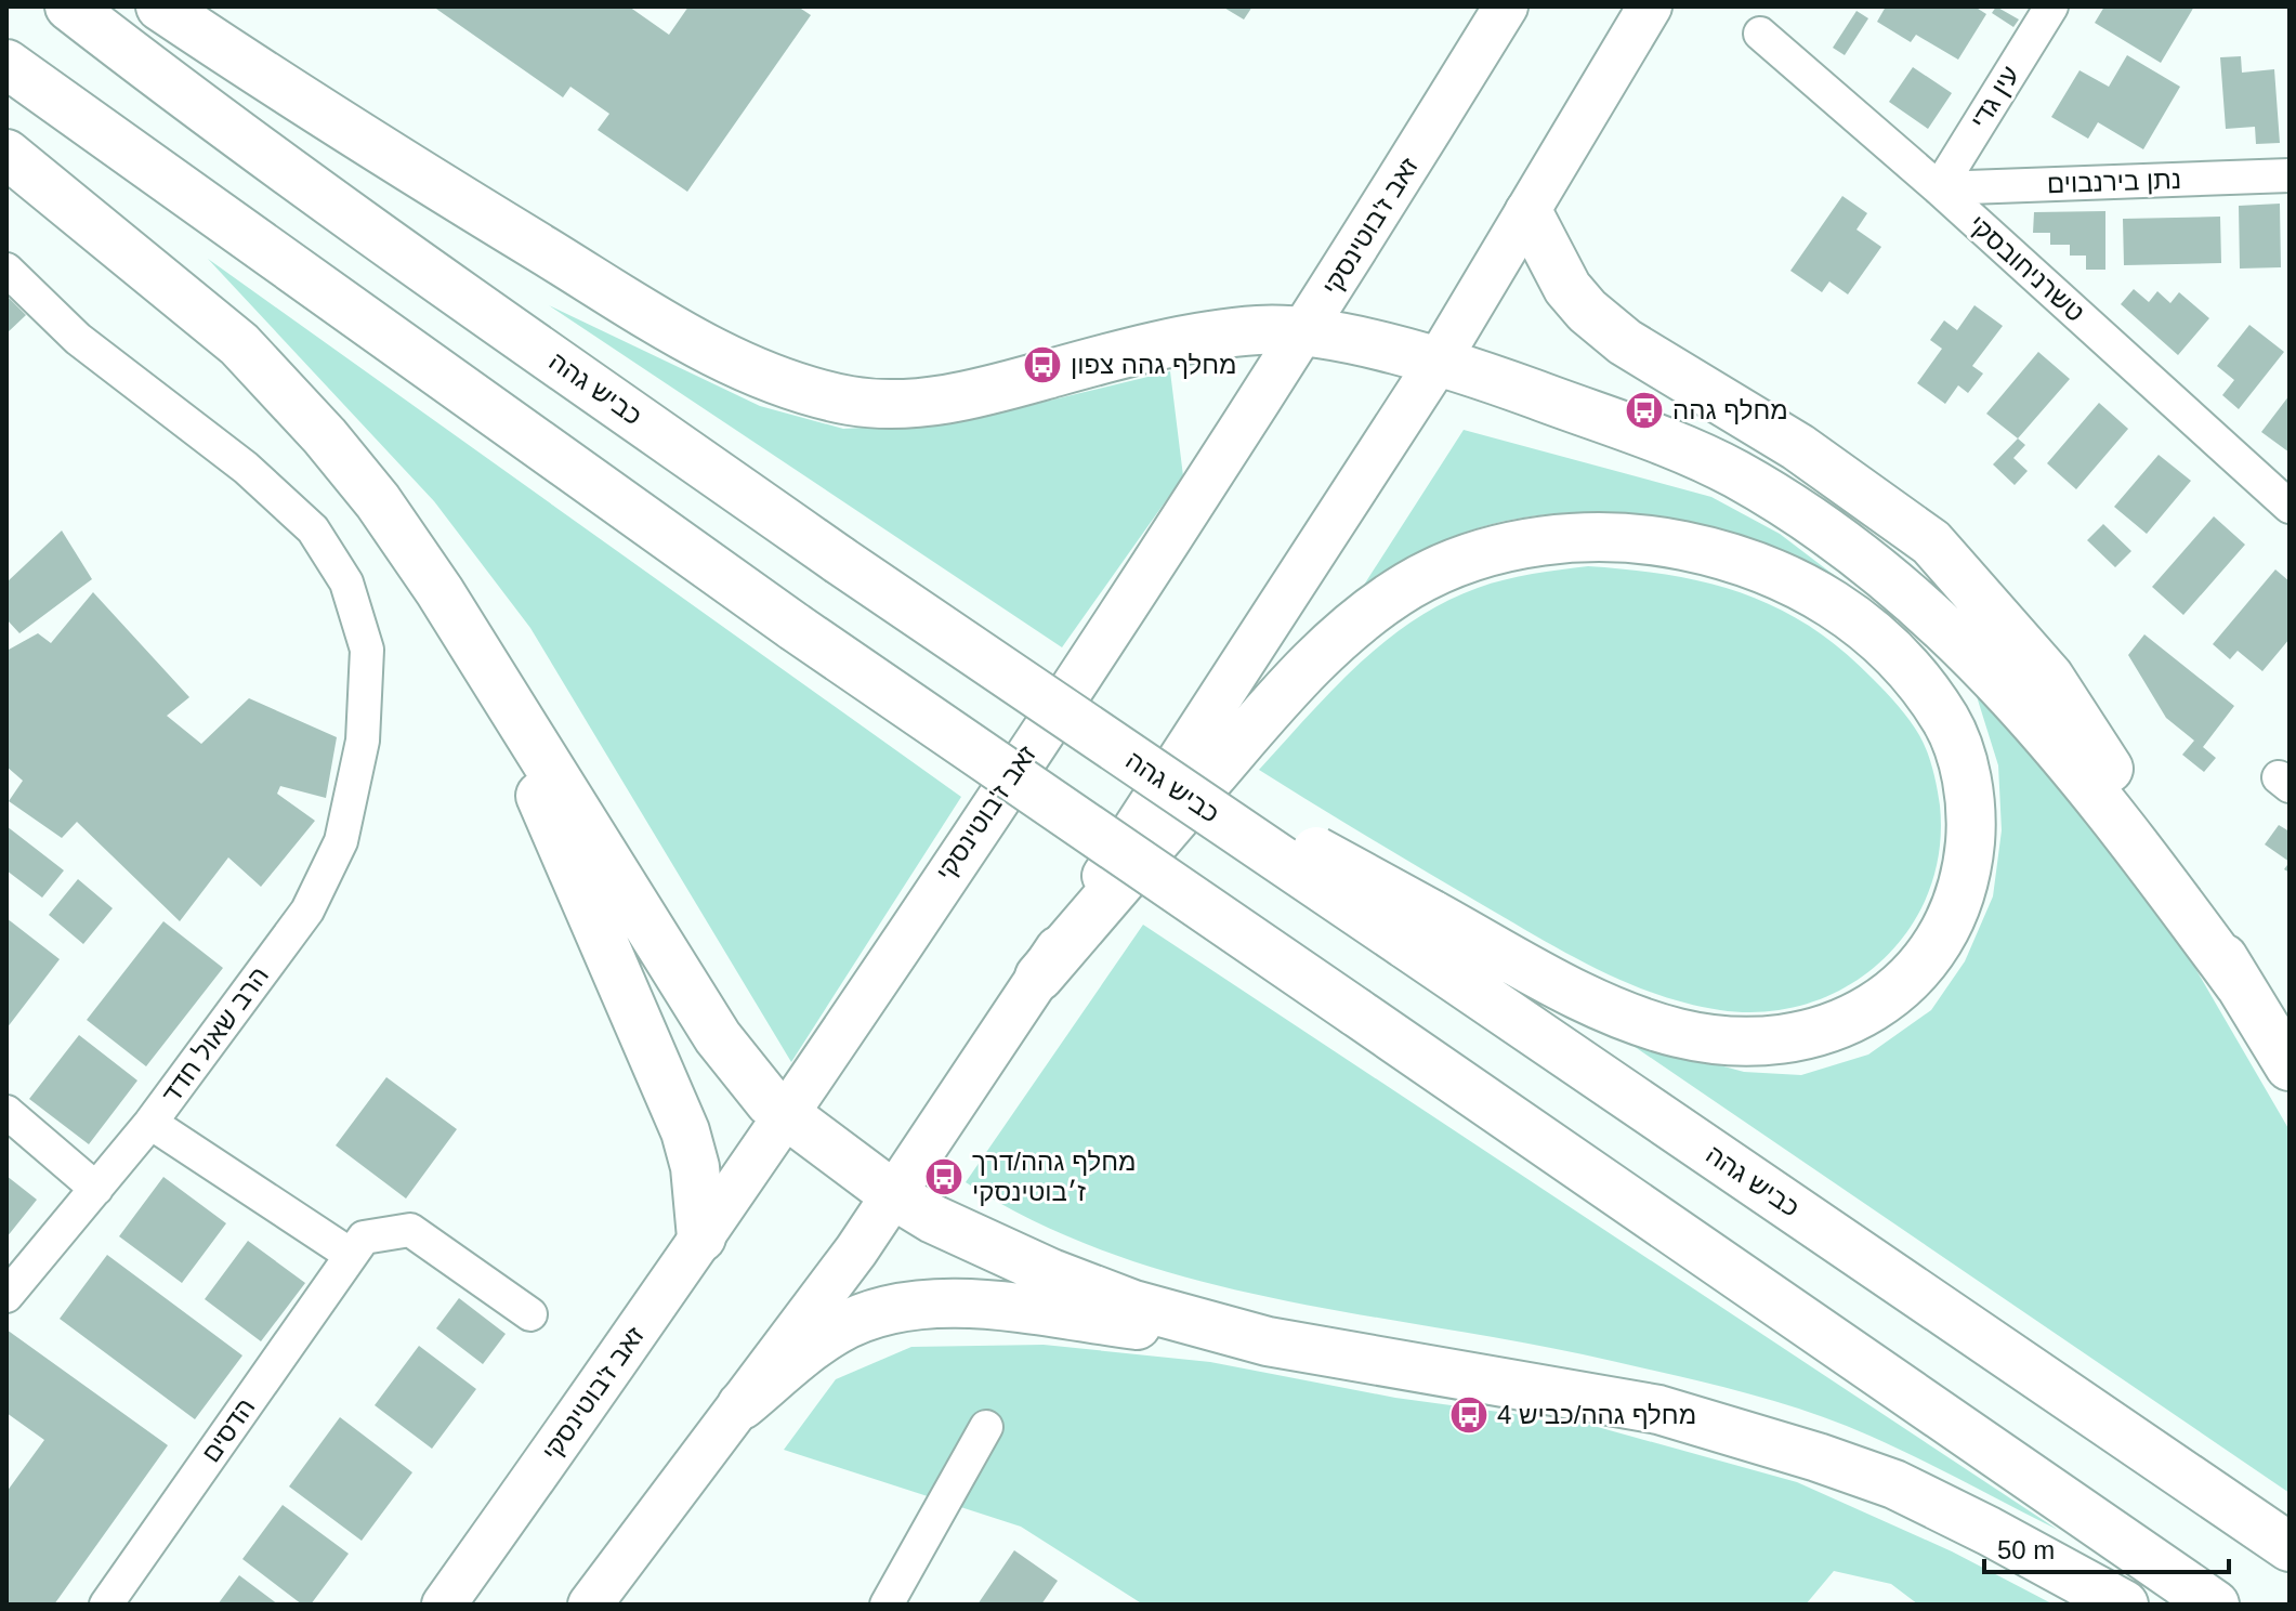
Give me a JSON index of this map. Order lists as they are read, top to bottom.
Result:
{
  "streets": {
    "highway": ["כביש גהה"],
    "main road": ["זאב ז'בוטינסקי"],
    "street": [
      "עין גדי",
      "נתן בירנבוים",
      "טשרניחובסקי",
      "הרב שאול חדד",
      "הדסים"
    ]
  },
  "crossings": [
    ["עין גדי", "נתן בירנבוים"],
    ["עין גדי", "טשרניחובסקי"],
    ["נתן בירנבוים", "טשרניחובסקי"]
  ],
  "places": {
    "bus stop": [
      "מחלף גהה צפון",
      "מחלף גהה",
      "מחלף גהה/דרך ז׳בוטינסקי",
      "מחלף גהה/כביש 4"
    ]
  },
  "scale_bar": "50 m"
}
